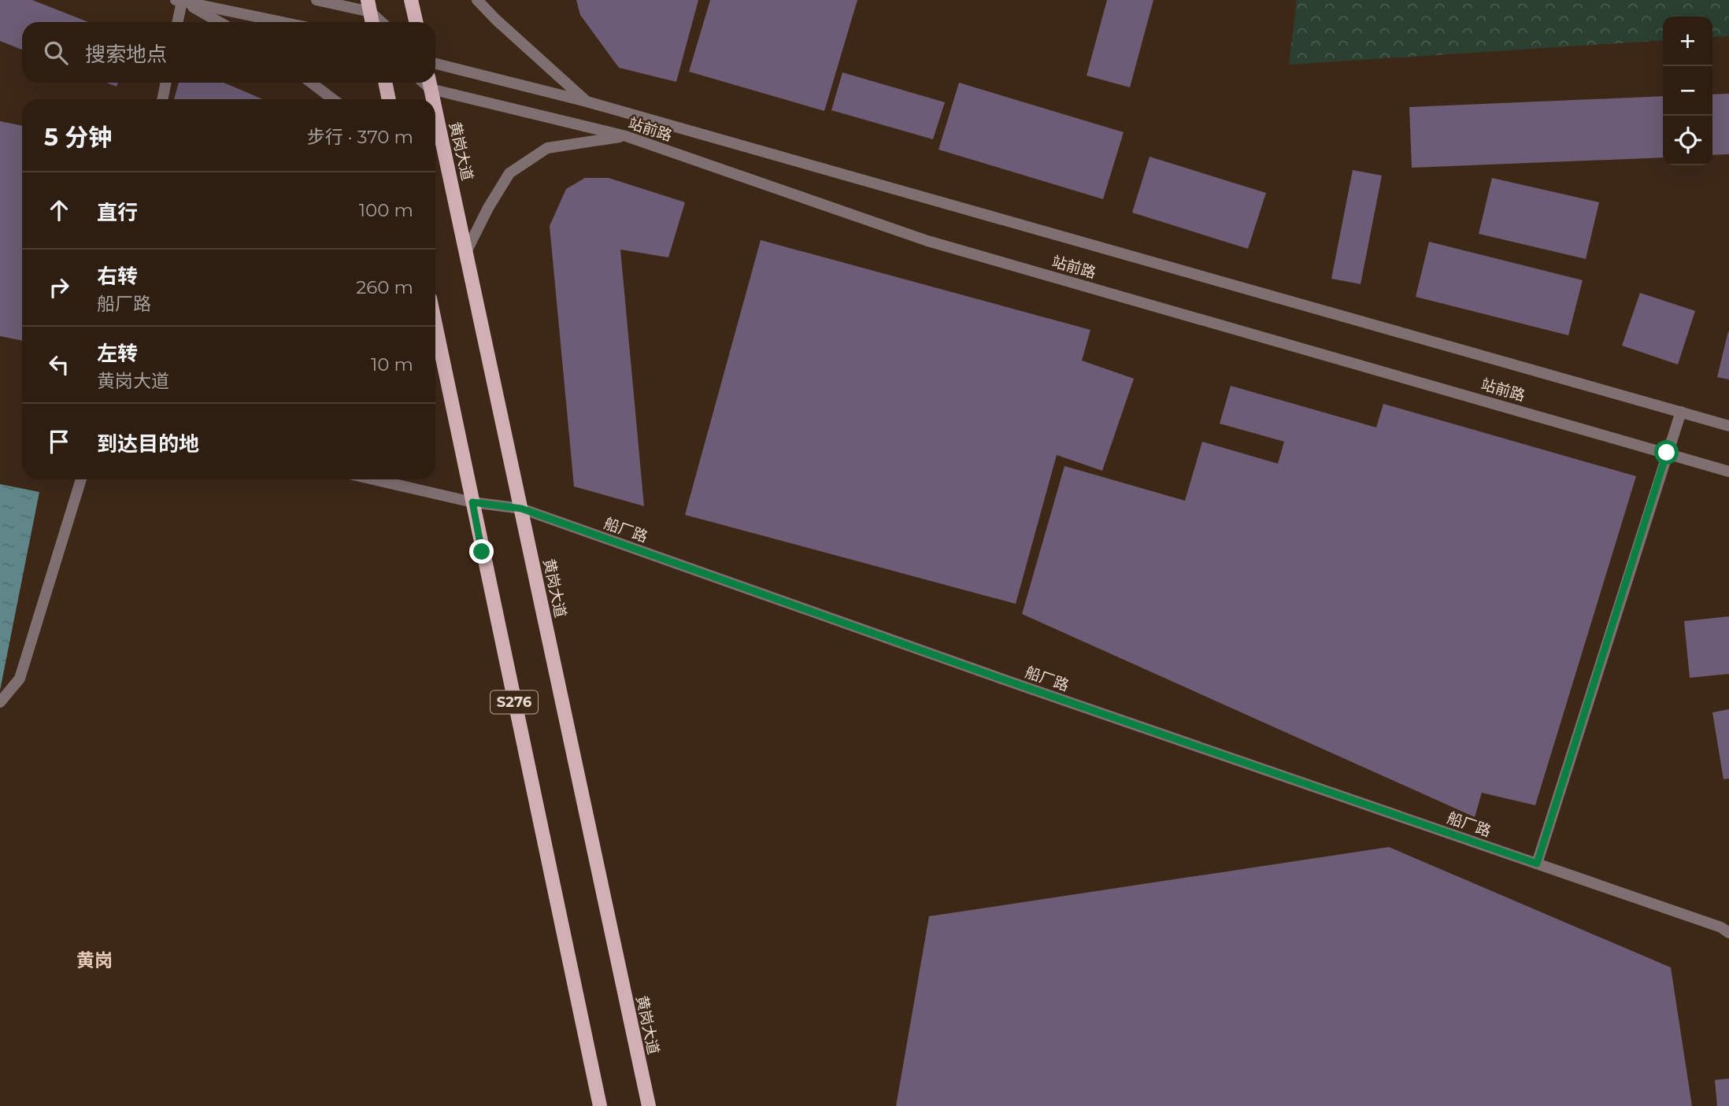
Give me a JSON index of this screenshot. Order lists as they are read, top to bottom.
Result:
{
  "streets": {
    "main road": ["黄岗大道", "S276"],
    "street": ["站前路", "船厂路"]
  },
  "crossings": [
    ["站前路", "黄岗大道"],
    ["黄岗大道", "船厂路"],
    ["船厂路", "S276"]
  ],
  "districts": ["黄岗"],
  "page": {
    "map_buttons": ["+", "−"],
    "search": "搜索地点",
    "heading": ["5 分钟", "步行 · 370 m"],
    "list": [
      ["直行", "100 m"],
      ["右转", "船厂路", "260 m"],
      ["左转", "黄岗大道", "10 m"],
      "到达目的地"
    ]
  }
}
